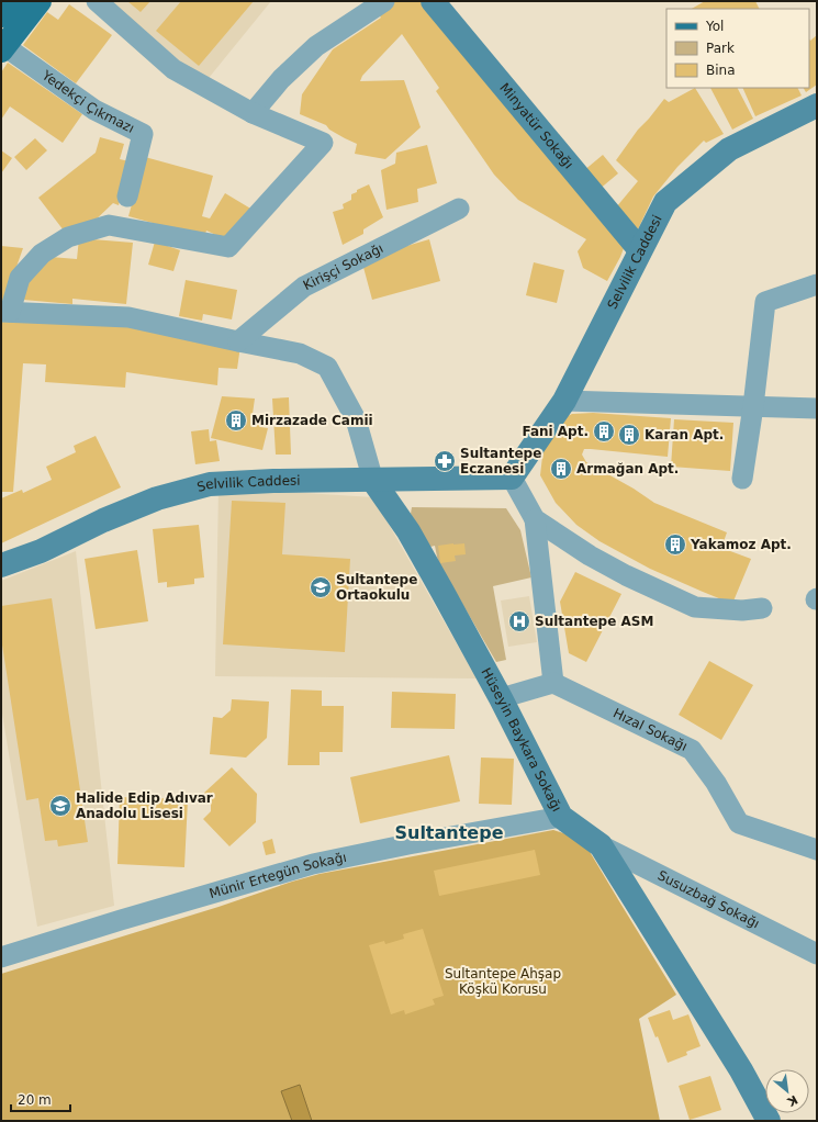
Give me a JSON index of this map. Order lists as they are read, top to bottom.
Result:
{
  "streets": {
    "street": [
      "Yedekçi Çıkmazı",
      "Minyatür Sokağı",
      "Selvilik Caddesi",
      "Kirişçi Sokağı",
      "Hızal Sokağı",
      "Hüseyin Baykara Sokağı",
      "Münir Ertegün Sokağı",
      "Susuzbağ Sokağı"
    ]
  },
  "crossings": [
    ["Minyatür Sokağı", "Selvilik Caddesi"],
    ["Selvilik Caddesi", "Hüseyin Baykara Sokağı"],
    ["Hüseyin Baykara Sokağı", "Münir Ertegün Sokağı"],
    ["Hüseyin Baykara Sokağı", "Susuzbağ Sokağı"]
  ],
  "districts": ["Sultantepe"],
  "parks": ["Sultantepe Ahşap Köşkü Korusu"],
  "places": {
    "building": [
      "Mirzazade Camii",
      "Fani Apt.",
      "Karan Apt.",
      "Armağan Apt.",
      "Yakamoz Apt."
    ],
    "pharmacy": ["Sultantepe Eczanesi"],
    "school or university": ["Sultantepe Ortaokulu", "Halide Edip Adıvar Anadolu Lisesi"],
    "hospital": ["Sultantepe ASM"]
  },
  "legend": ["Yol", "Park", "Bina"],
  "scale_bar": "20 m",
  "north": "bottom right"
}
